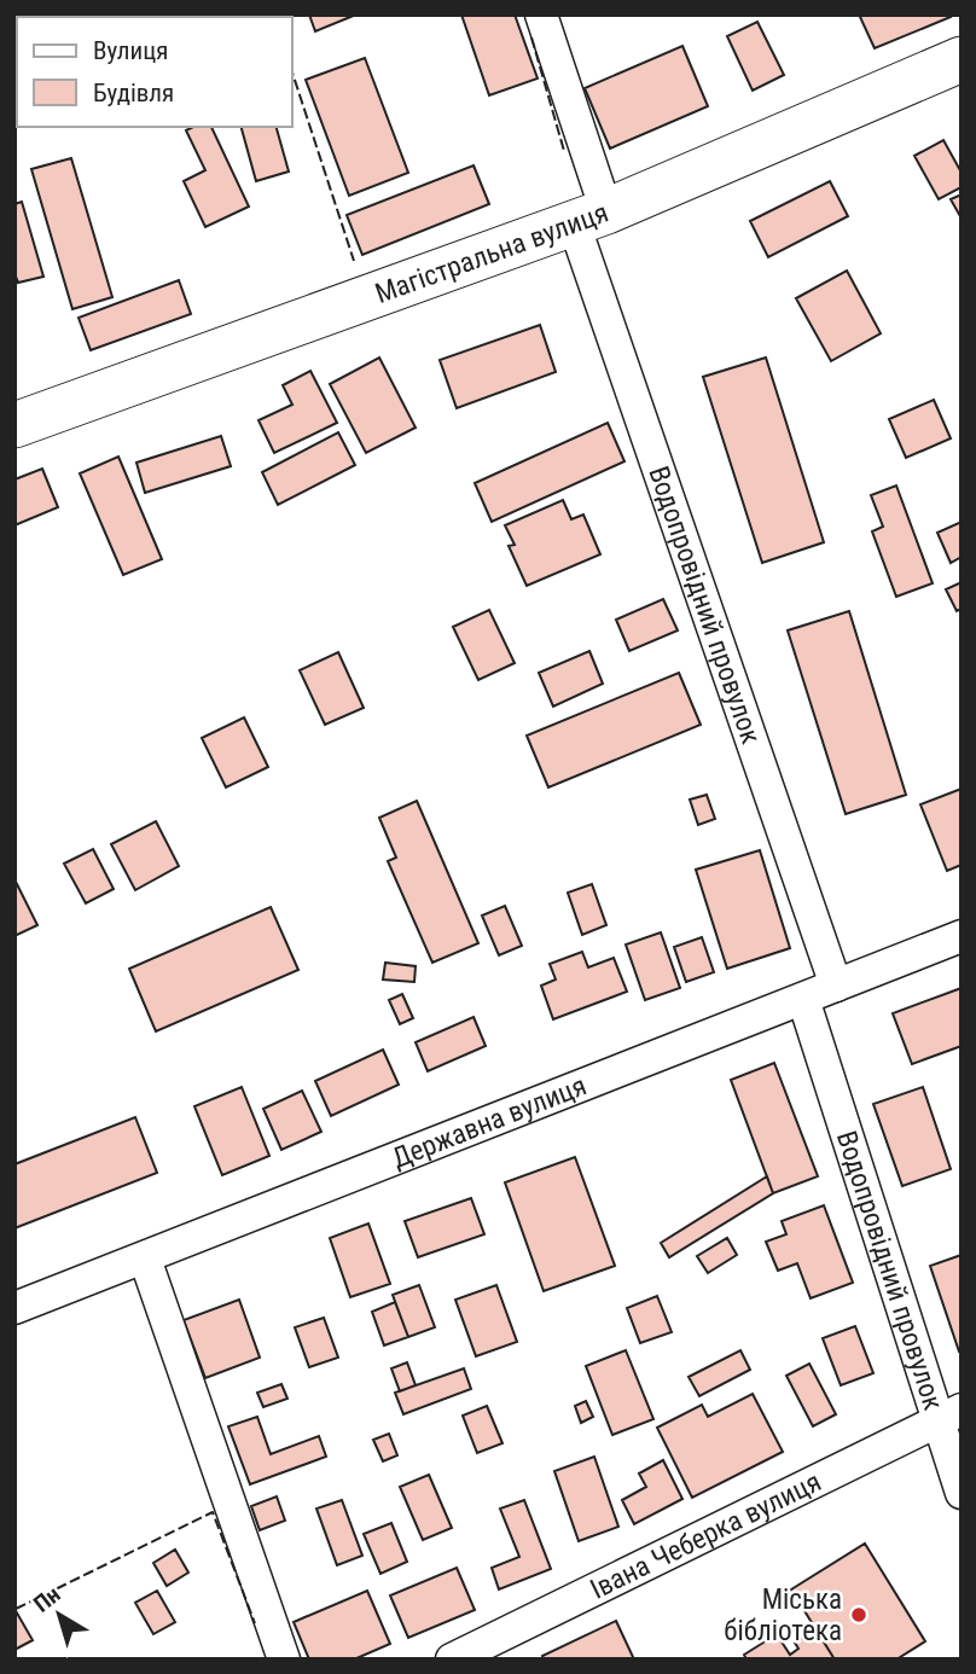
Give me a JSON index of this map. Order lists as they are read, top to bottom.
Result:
{
  "streets": {
    "main road": ["Магістральна вулиця"],
    "street": ["Водопровідний провулок", "Державна вулиця", "Івана Чеберка вулиця"]
  },
  "crossings": [
    ["Магістральна вулиця", "Водопровідний провулок"],
    ["Водопровідний провулок", "Державна вулиця"],
    ["Водопровідний провулок", "Івана Чеберка вулиця"]
  ],
  "places": ["Міська бібліотека"],
  "legend": ["Вулиця", "Будівля"],
  "north": "top left"
}
